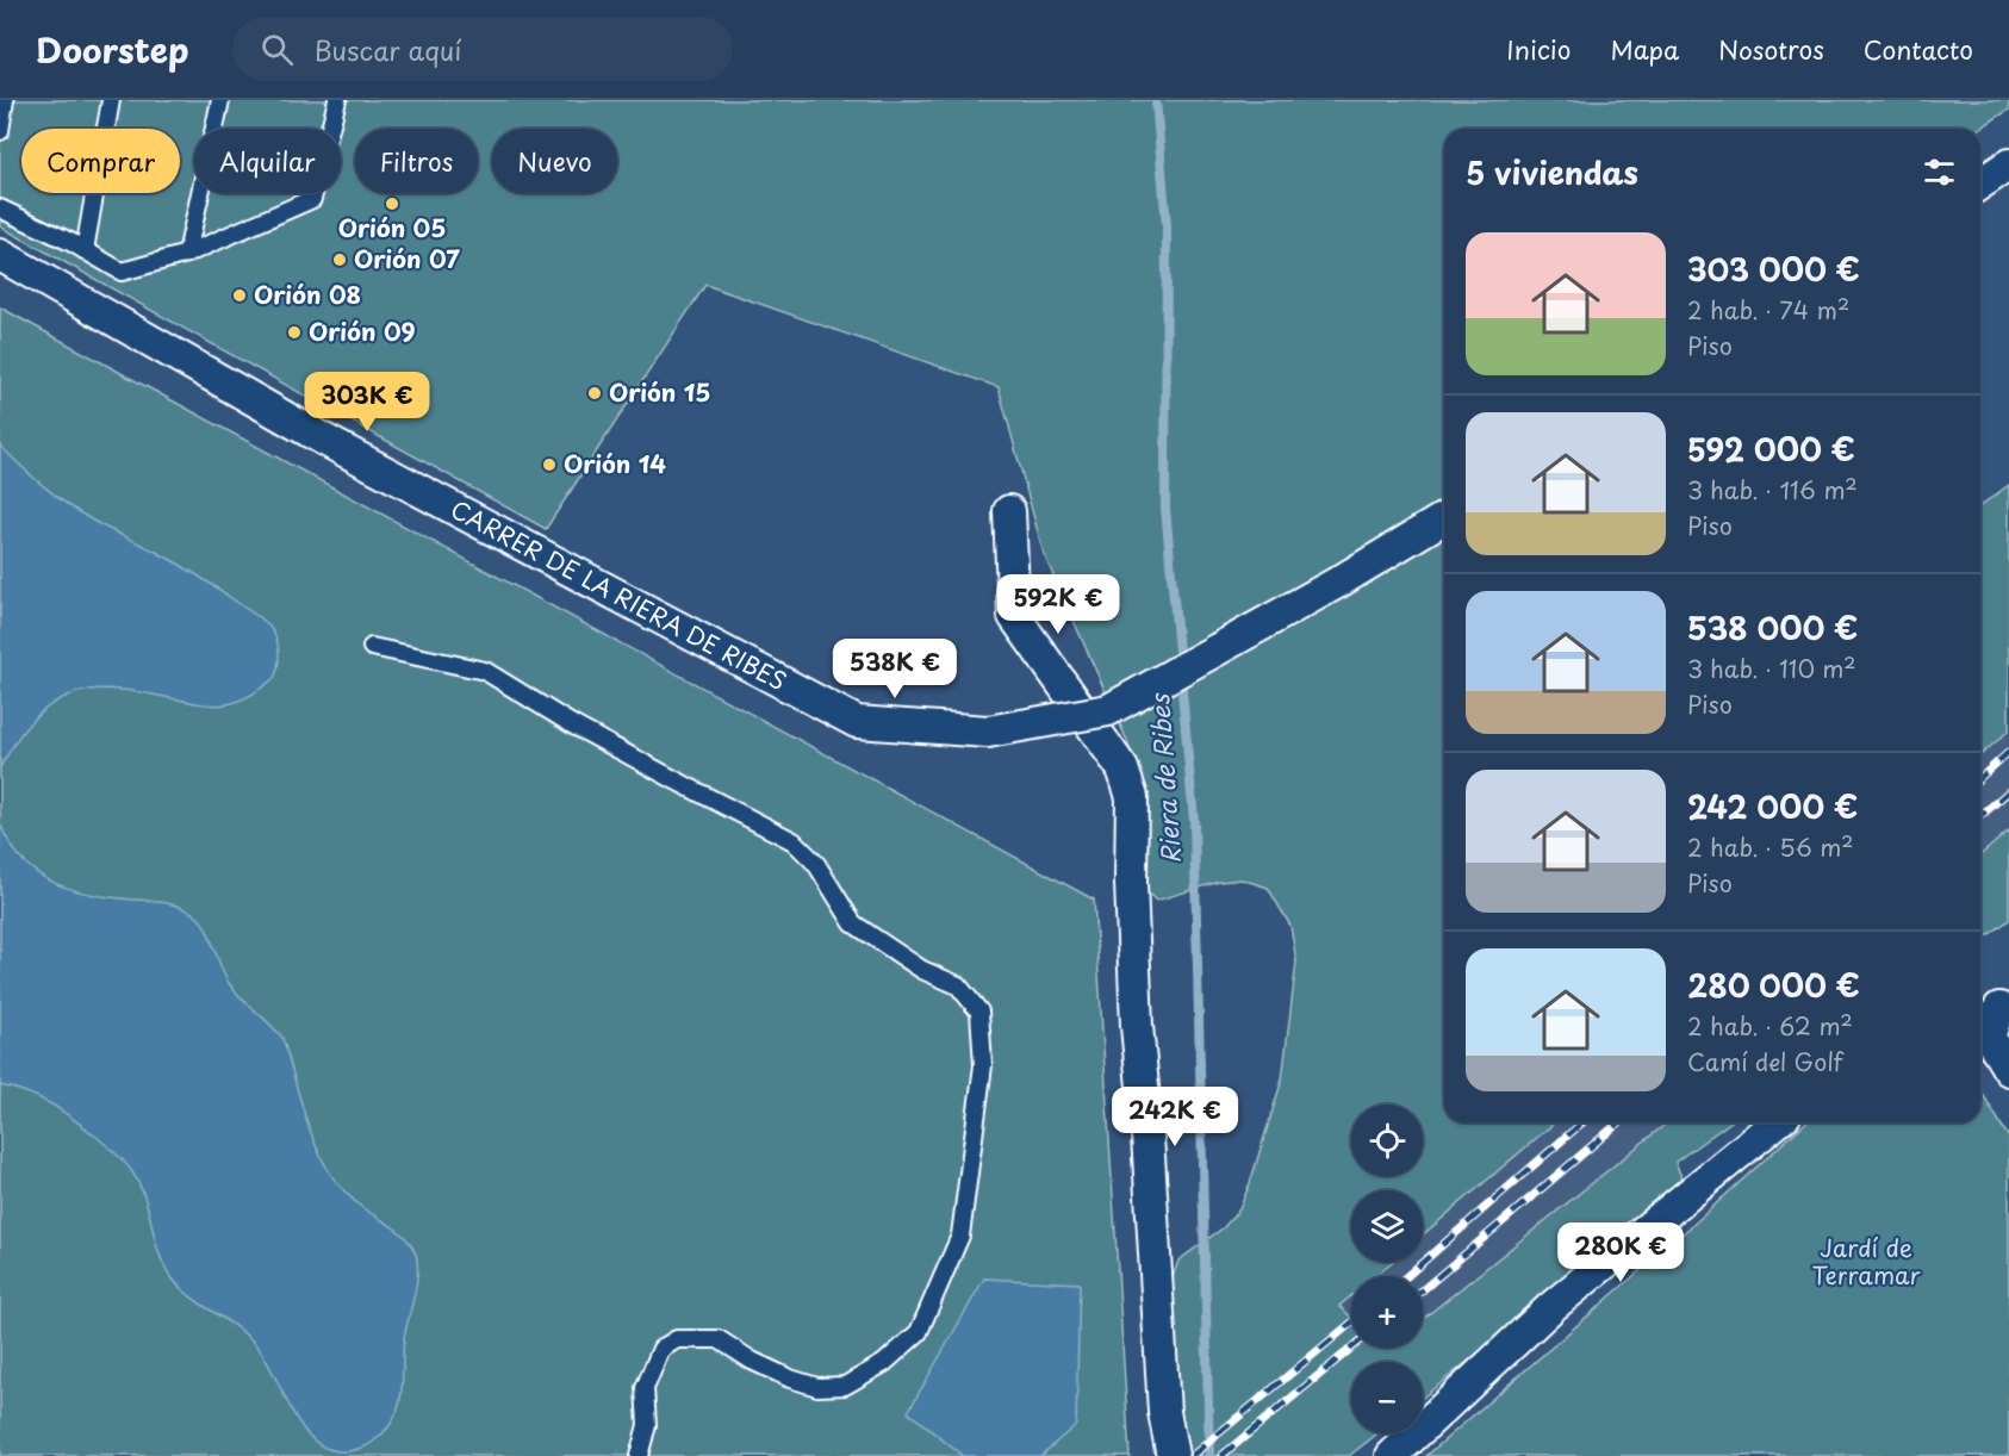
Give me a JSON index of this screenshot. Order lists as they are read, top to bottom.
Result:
{
  "streets": {
    "street": ["CARRER DE LA RIERA DE RIBES"]
  },
  "water": ["Riera de Ribes"],
  "parks": ["Jardí de Terramar"],
  "places": [
    "Orión 05",
    "Orión 07",
    "Orión 08",
    "Orión 09",
    "Orión 15",
    "Orión 14"
  ],
  "page": {
    "header": "Doorstep",
    "search": "Buscar aquí",
    "nav": [
      "Inicio",
      "Mapa",
      "Nosotros",
      "Contacto"
    ],
    "chip": [
      "Comprar",
      "Alquilar",
      "Filtros",
      "Nuevo"
    ],
    "heading": "5 viviendas",
    "list": [
      {
        "name": "303 000 €",
        "note": "2 hab. · 74 m² · Piso"
      },
      {
        "name": "592 000 €",
        "note": "3 hab. · 116 m² · Piso"
      },
      {
        "name": "538 000 €",
        "note": "3 hab. · 110 m² · Piso"
      },
      {
        "name": "242 000 €",
        "note": "2 hab. · 56 m² · Piso"
      },
      {
        "name": "280 000 €",
        "note": "2 hab. · 62 m² · Camí del Golf"
      }
    ],
    "price": [
      "303K €",
      "592K €",
      "538K €",
      "242K €",
      "280K €"
    ],
    "map_buttons": ["+", "−"]
  }
}
